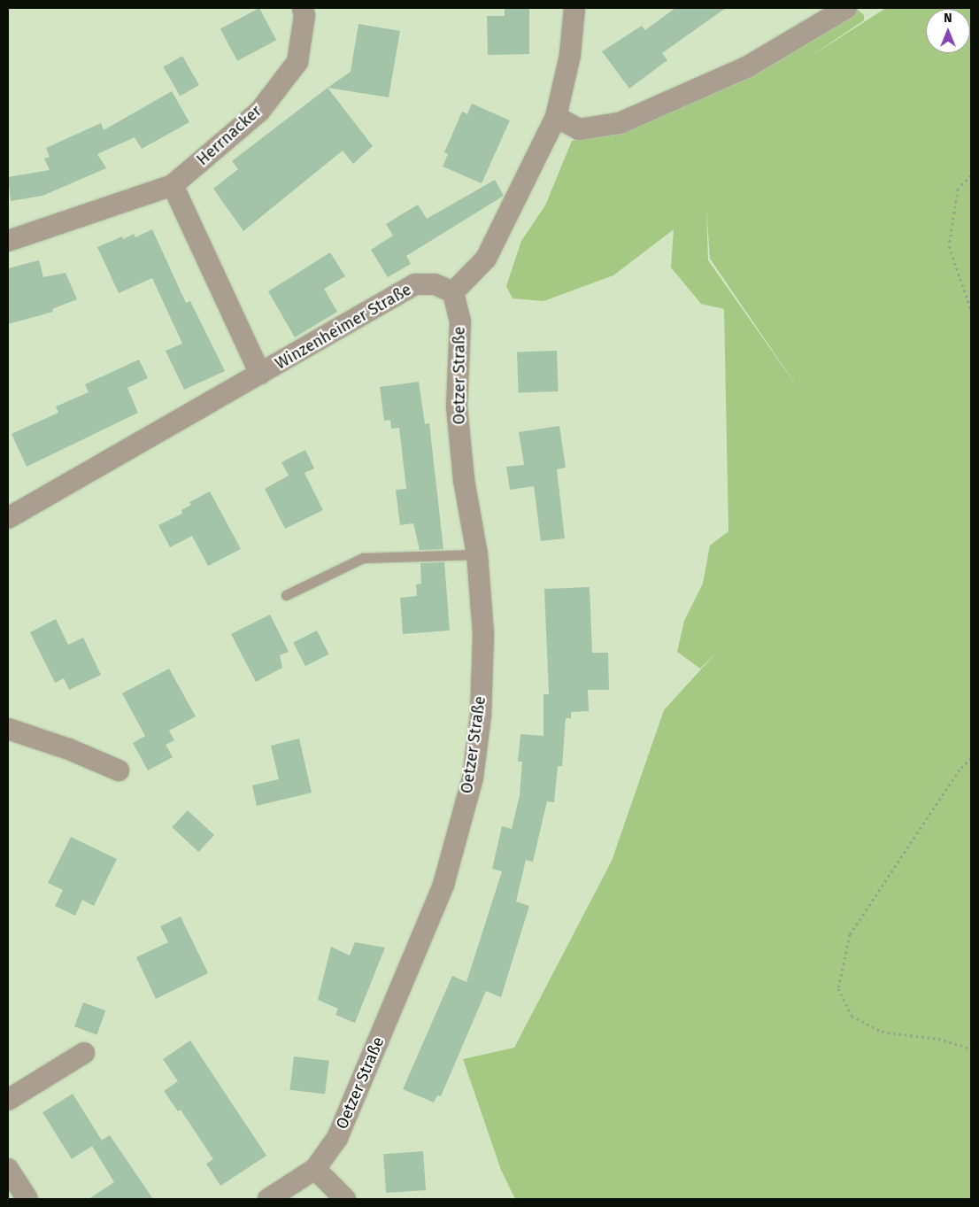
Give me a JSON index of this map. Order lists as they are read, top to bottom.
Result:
{
  "streets": {
    "street": ["Herrnacker", "Winzenheimer Straße", "Oetzer Straße"]
  },
  "crossings": [
    ["Winzenheimer Straße", "Oetzer Straße"]
  ],
  "north": "top"
}
